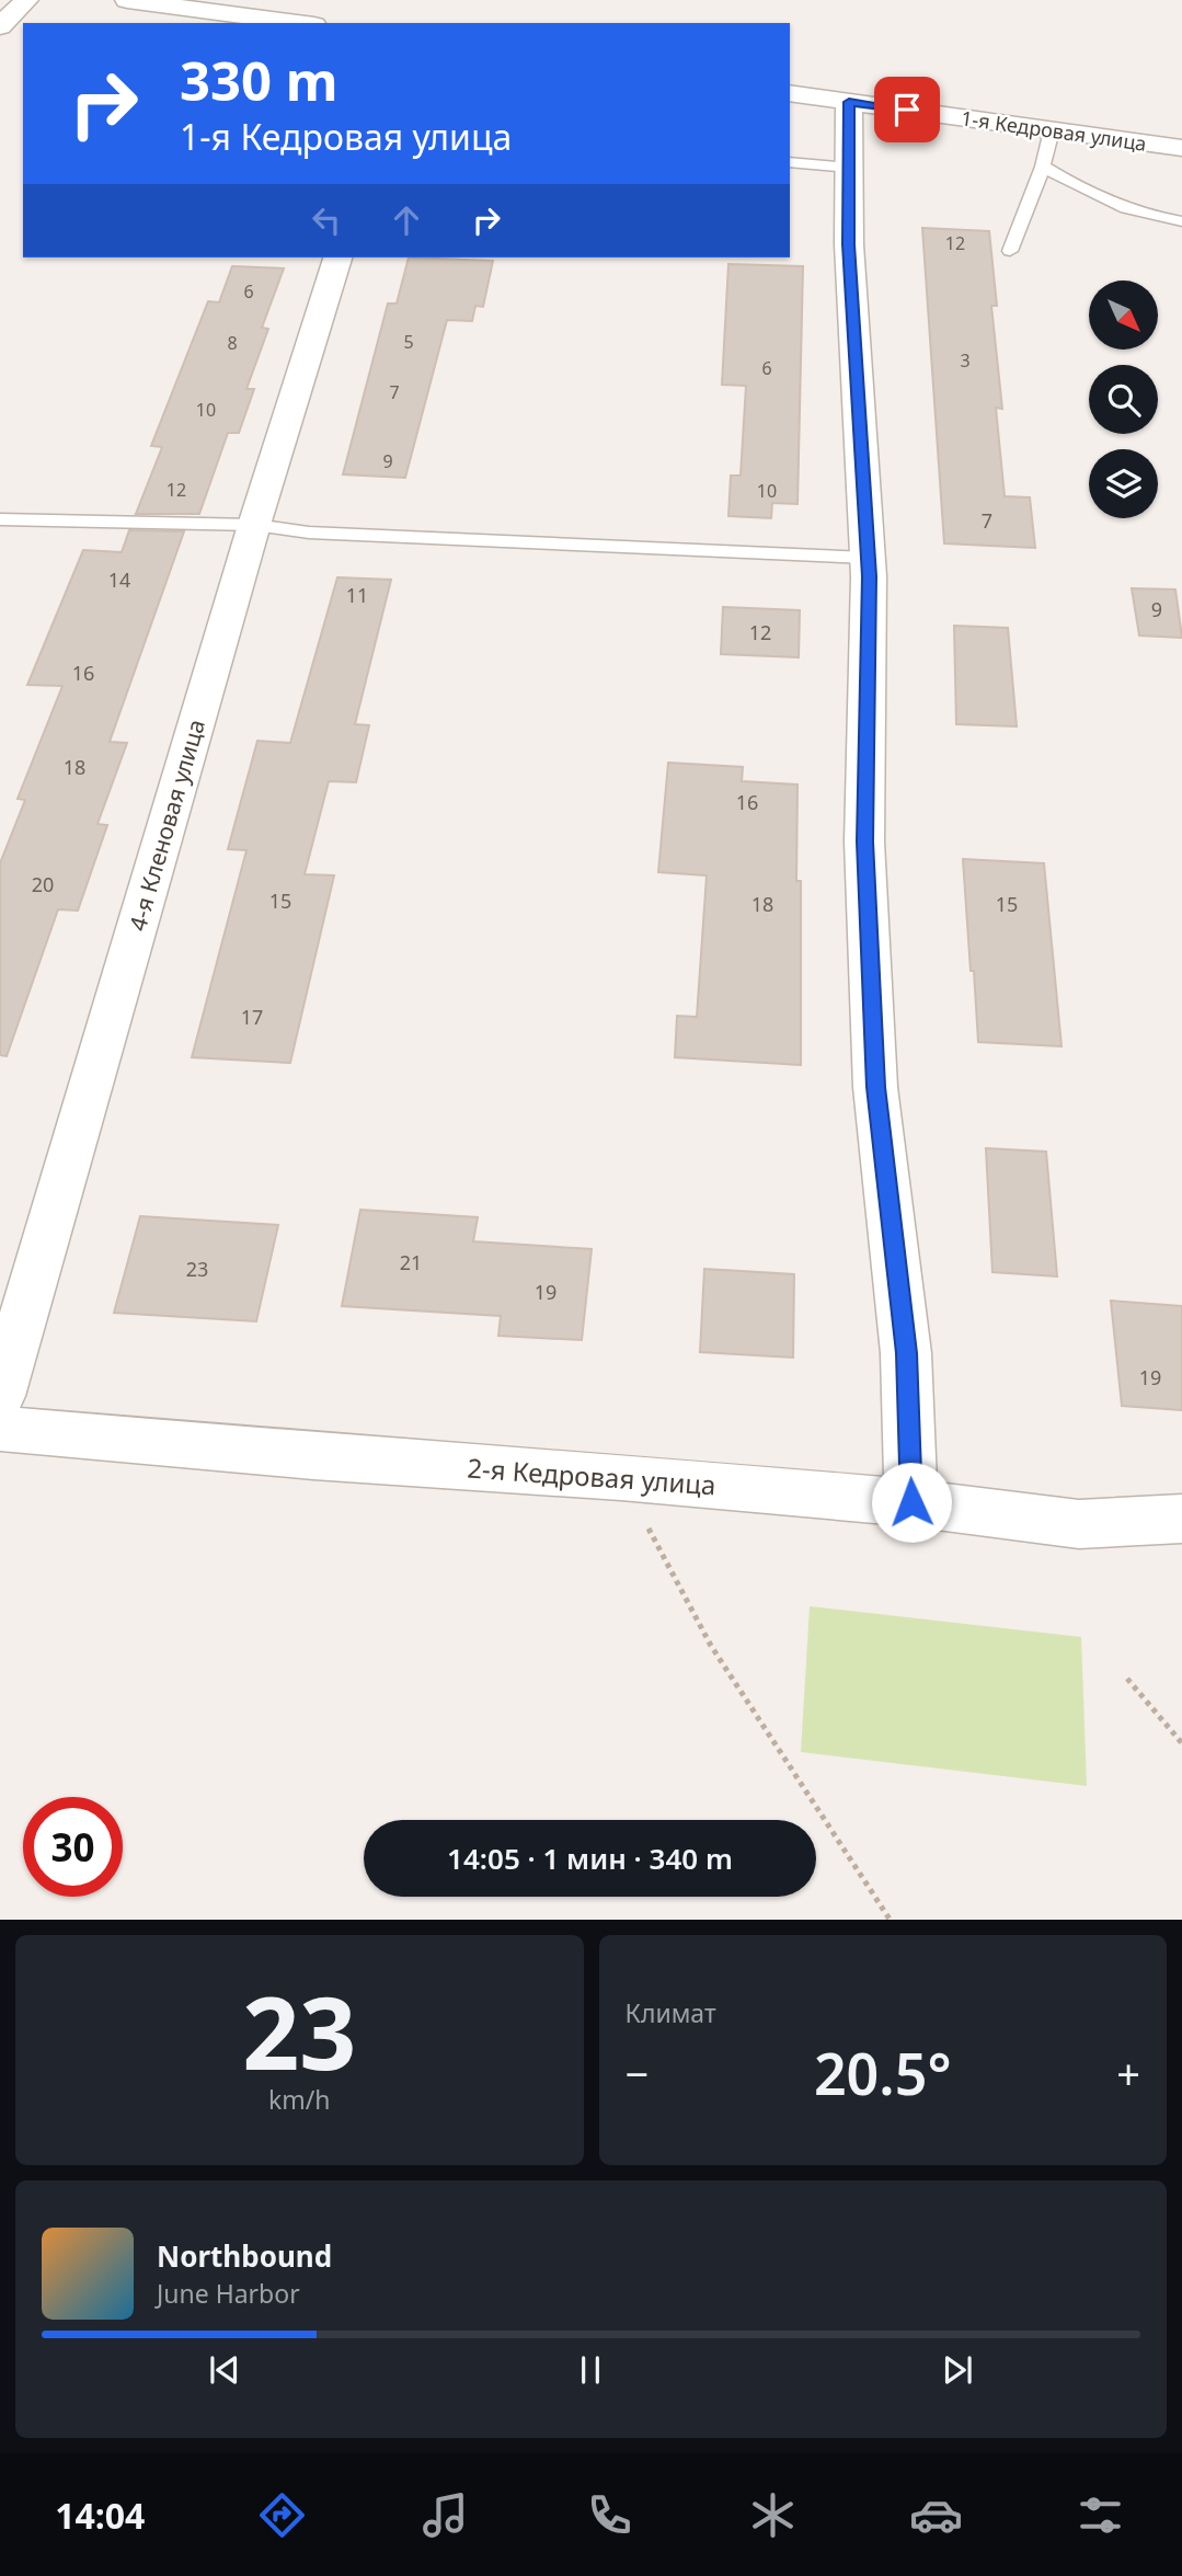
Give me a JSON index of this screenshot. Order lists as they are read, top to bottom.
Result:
{
  "streets": {
    "street": ["1-я Кедровая улица", "4-я Кленовая улица", "2-я Кедровая улица"]
  },
  "house_numbers": [
    "12",
    "6",
    "5",
    "8",
    "3",
    "6",
    "7",
    "10",
    "9",
    "12",
    "10",
    "7",
    "14",
    "11",
    "9",
    "12",
    "16",
    "18",
    "16",
    "20",
    "15",
    "18",
    "15",
    "17",
    "21",
    "23",
    "19",
    "19"
  ],
  "north": "bottom right",
  "page": {
    "turn": ["330 m", "1-я Кедровая улица"],
    "limit": "30",
    "trip": "14:05 · 1 мин · 340 m",
    "tile": [
      ["23", "km/h"],
      "Климат"
    ],
    "heat": ["−", "20.5°", "+"],
    "song": ["Northbound", "June Harbor"],
    "tabs": "14:04"
  }
}
